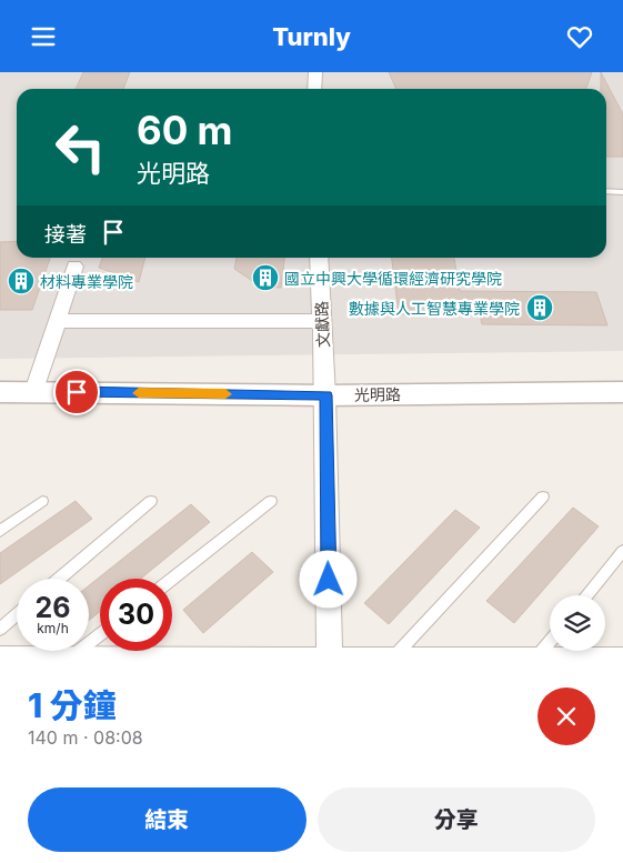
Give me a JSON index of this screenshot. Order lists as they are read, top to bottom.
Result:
{
  "streets": {
    "street": ["文獻路", "光明路"]
  },
  "crossings": [
    ["文獻路", "光明路"]
  ],
  "places": {
    "building": ["國立中興大學循環經濟研究學院", "材料專業學院", "數據與人工智慧專業學院"]
  },
  "page": {
    "header": "Turnly",
    "turn": ["60 m", "光明路"],
    "then": "接著",
    "speed": "26 km/h",
    "limit": "30",
    "heading": ["1 分鐘", "140 m · 08:08"],
    "buttons": ["結束", "分享"]
  }
}
